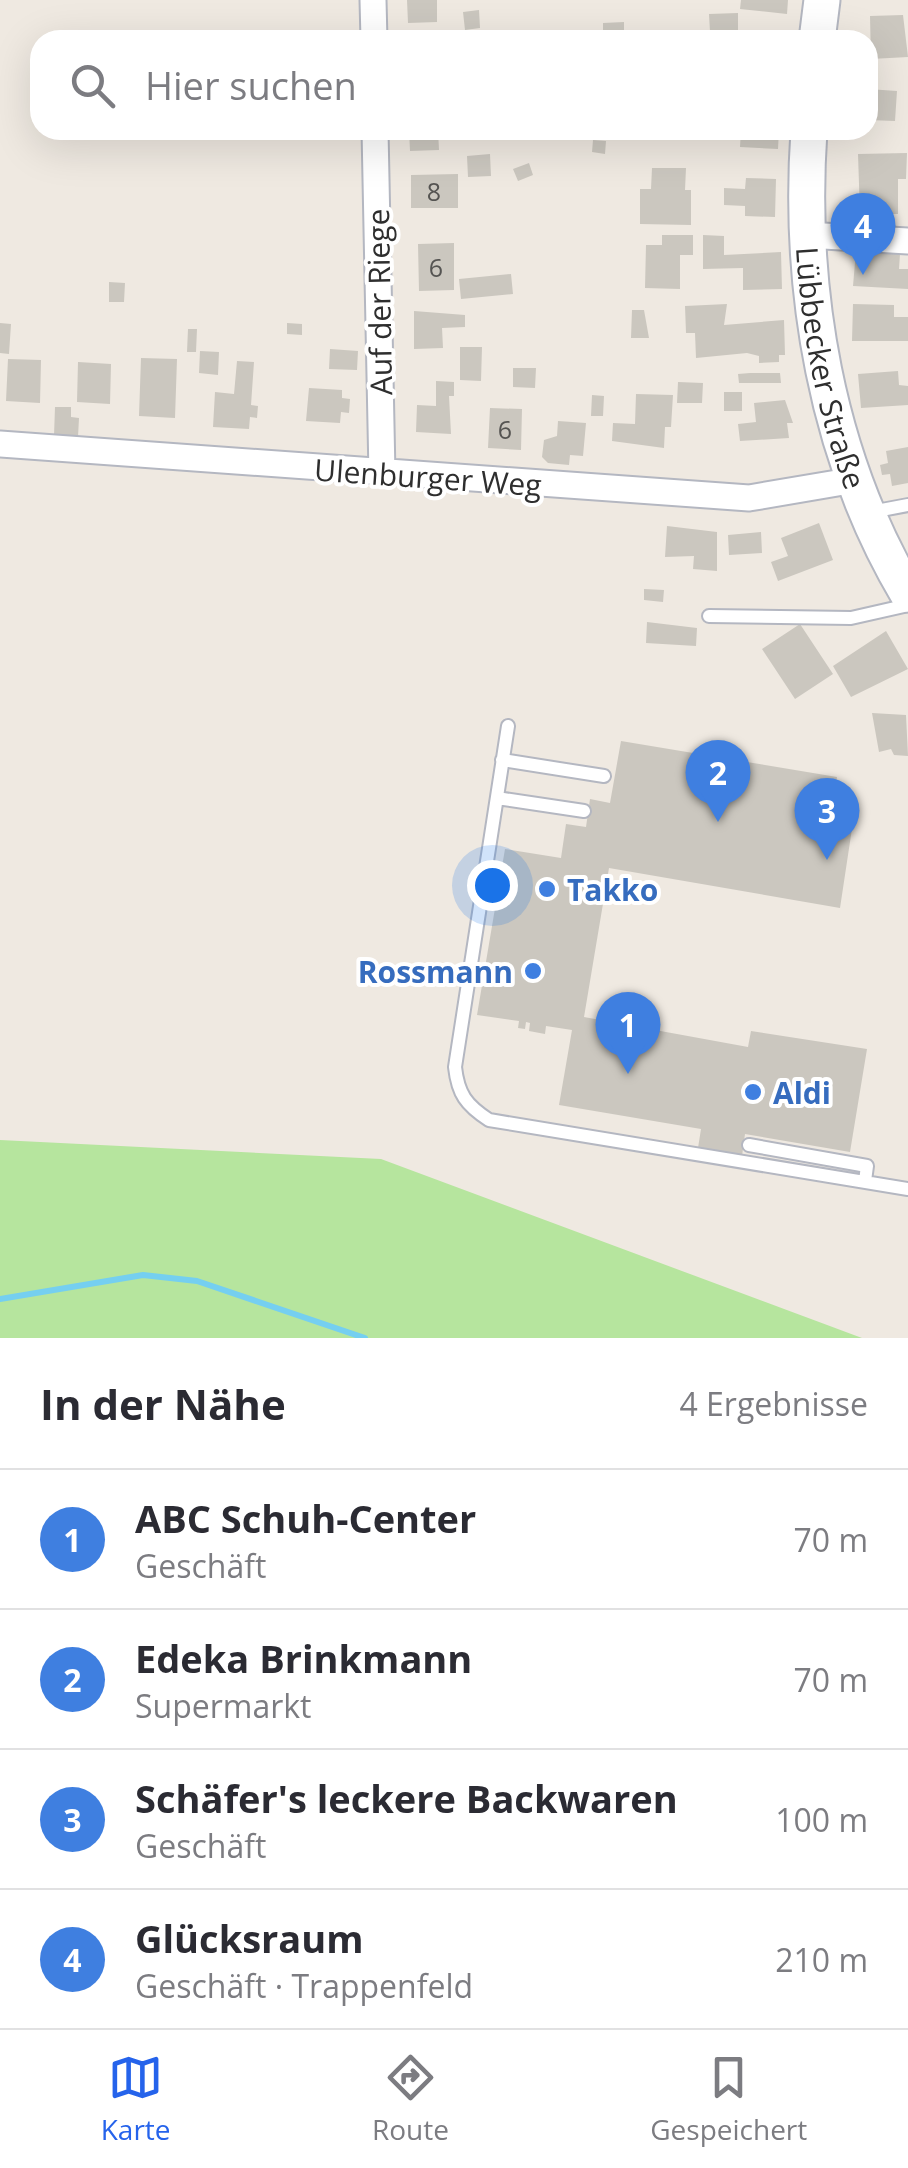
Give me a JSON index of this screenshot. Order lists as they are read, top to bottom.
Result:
{
  "streets": {
    "main road": ["Lübbecker Straße"],
    "street": ["Auf der Riege", "Ulenburger Weg"]
  },
  "crossings": [
    ["Auf der Riege", "Ulenburger Weg"],
    ["Lübbecker Straße", "Ulenburger Weg"]
  ],
  "places": ["Takko", "Rossmann", "Aldi"],
  "house_numbers": ["8", "6", "6"],
  "page": {
    "search": "Hier suchen",
    "pins": [
      "4",
      "2",
      "3",
      "1"
    ],
    "heading": ["In der Nähe", "4 Ergebnisse"],
    "list": [
      {
        "mark": "1",
        "name": "ABC Schuh-Center",
        "note": "Geschäft",
        "value": "70 m"
      },
      {
        "mark": "2",
        "name": "Edeka Brinkmann",
        "note": "Supermarkt",
        "value": "70 m"
      },
      {
        "mark": "3",
        "name": "Schäfer's leckere Backwaren",
        "note": "Geschäft",
        "value": "100 m"
      },
      {
        "mark": "4",
        "name": "Glücksraum",
        "note": "Geschäft · Trappenfeld",
        "value": "210 m"
      }
    ],
    "nav": ["Karte", "Route", "Gespeichert"]
  }
}
